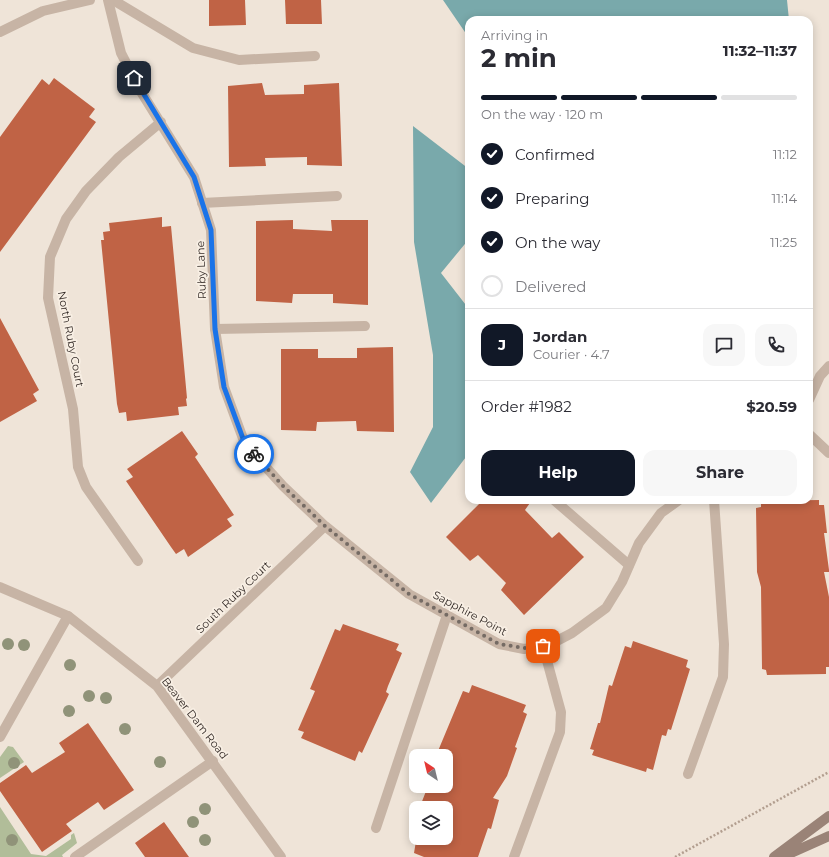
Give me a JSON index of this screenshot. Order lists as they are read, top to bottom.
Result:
{
  "streets": {
    "street": [
      "Ruby Lane",
      "North Ruby Court",
      "South Ruby Court",
      "Sapphire Point",
      "Beaver Dam Road"
    ]
  },
  "crossings": [
    ["Ruby Lane", "North Ruby Court"],
    ["Ruby Lane", "South Ruby Court"],
    ["Ruby Lane", "Sapphire Point"],
    ["South Ruby Court", "Sapphire Point"],
    ["South Ruby Court", "Beaver Dam Road"]
  ],
  "north": "top left",
  "page": {
    "heading": ["2 min", "Arriving in", "11:32–11:37"],
    "panel": [
      "Jordan",
      "Courier · 4.7",
      "Order #1982",
      "$20.59"
    ],
    "bar": "On the way · 120 m",
    "list": [
      ["Confirmed", "11:12"],
      ["Preparing", "11:14"],
      ["On the way", "11:25"],
      "Delivered"
    ],
    "round": "J",
    "buttons": ["Help", "Share"]
  }
}
